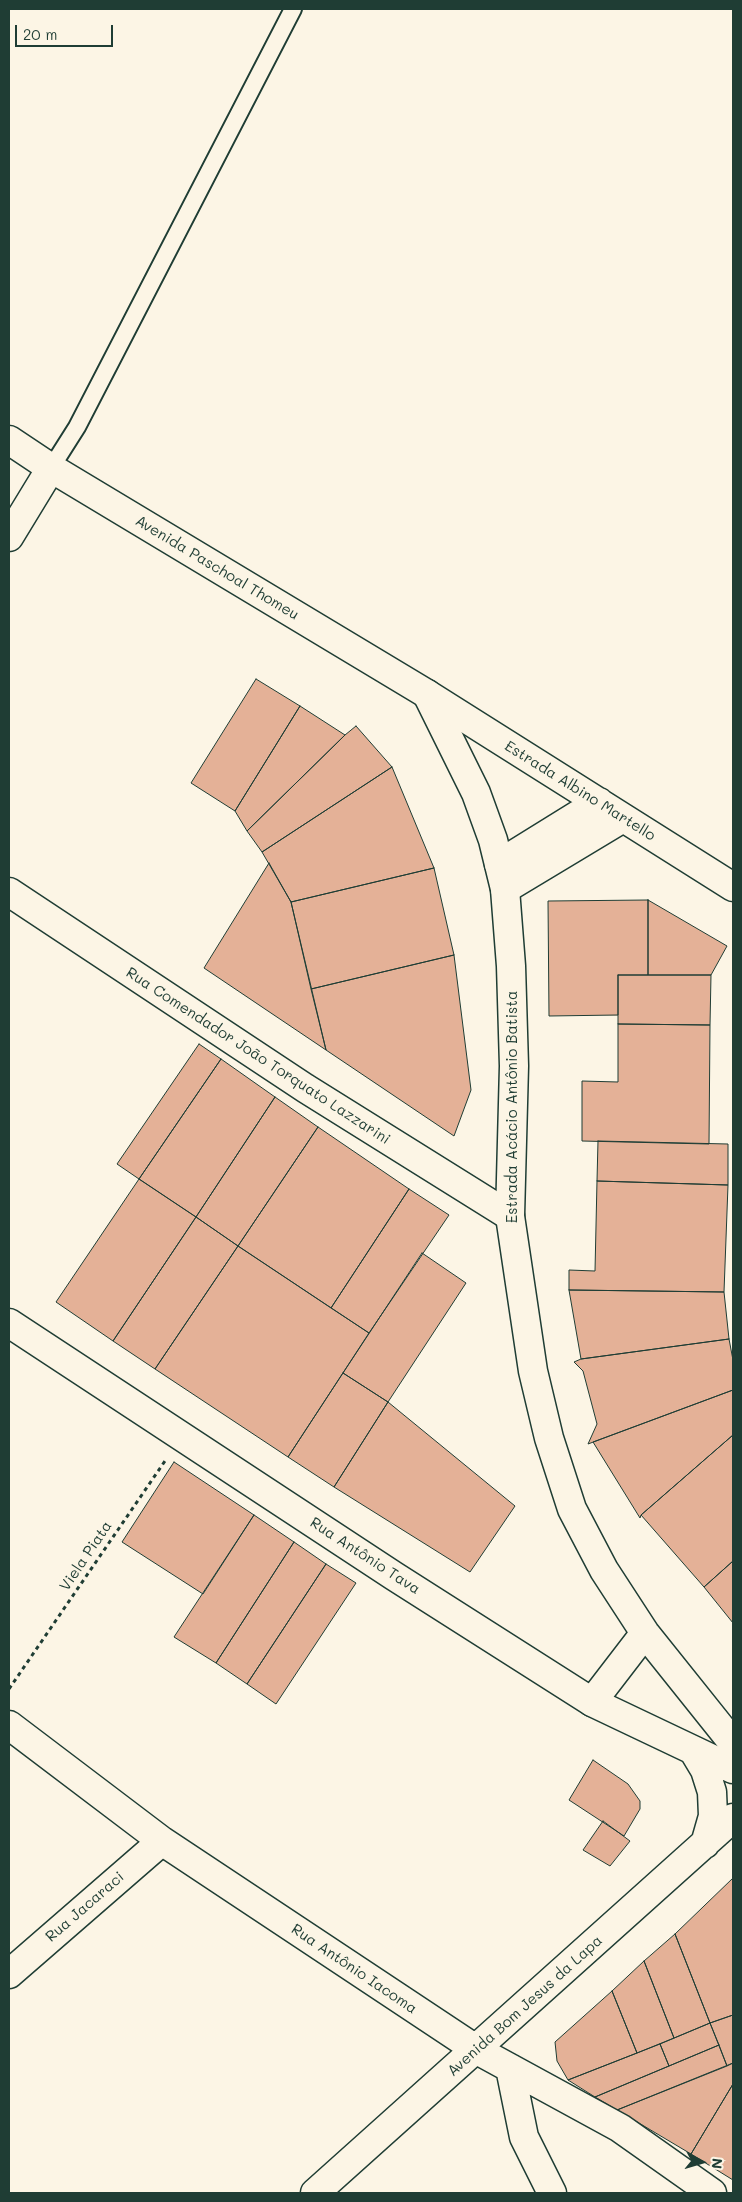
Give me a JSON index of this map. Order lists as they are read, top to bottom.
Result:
{
  "streets": {
    "street": [
      "Avenida Paschoal Thomeu",
      "Estrada Albino Martello",
      "Rua Comendador João Torquato Lazzarini",
      "Estrada Acácio Antônio Batista",
      "Rua Antônio Tava",
      "Rua Jacaraci",
      "Rua Antônio Iacoma",
      "Avenida Bom Jesus da Lapa"
    ],
    "path": ["Viela Piata"]
  },
  "crossings": [
    ["Avenida Paschoal Thomeu", "Estrada Albino Martello"],
    ["Avenida Paschoal Thomeu", "Estrada Acácio Antônio Batista"],
    ["Estrada Albino Martello", "Estrada Acácio Antônio Batista"],
    ["Rua Comendador João Torquato Lazzarini", "Estrada Acácio Antônio Batista"],
    ["Viela Piata", "Rua Antônio Tava"],
    ["Rua Jacaraci", "Rua Antônio Iacoma"],
    ["Rua Antônio Iacoma", "Avenida Bom Jesus da Lapa"]
  ],
  "scale_bar": "20 m",
  "north": "right"
}
